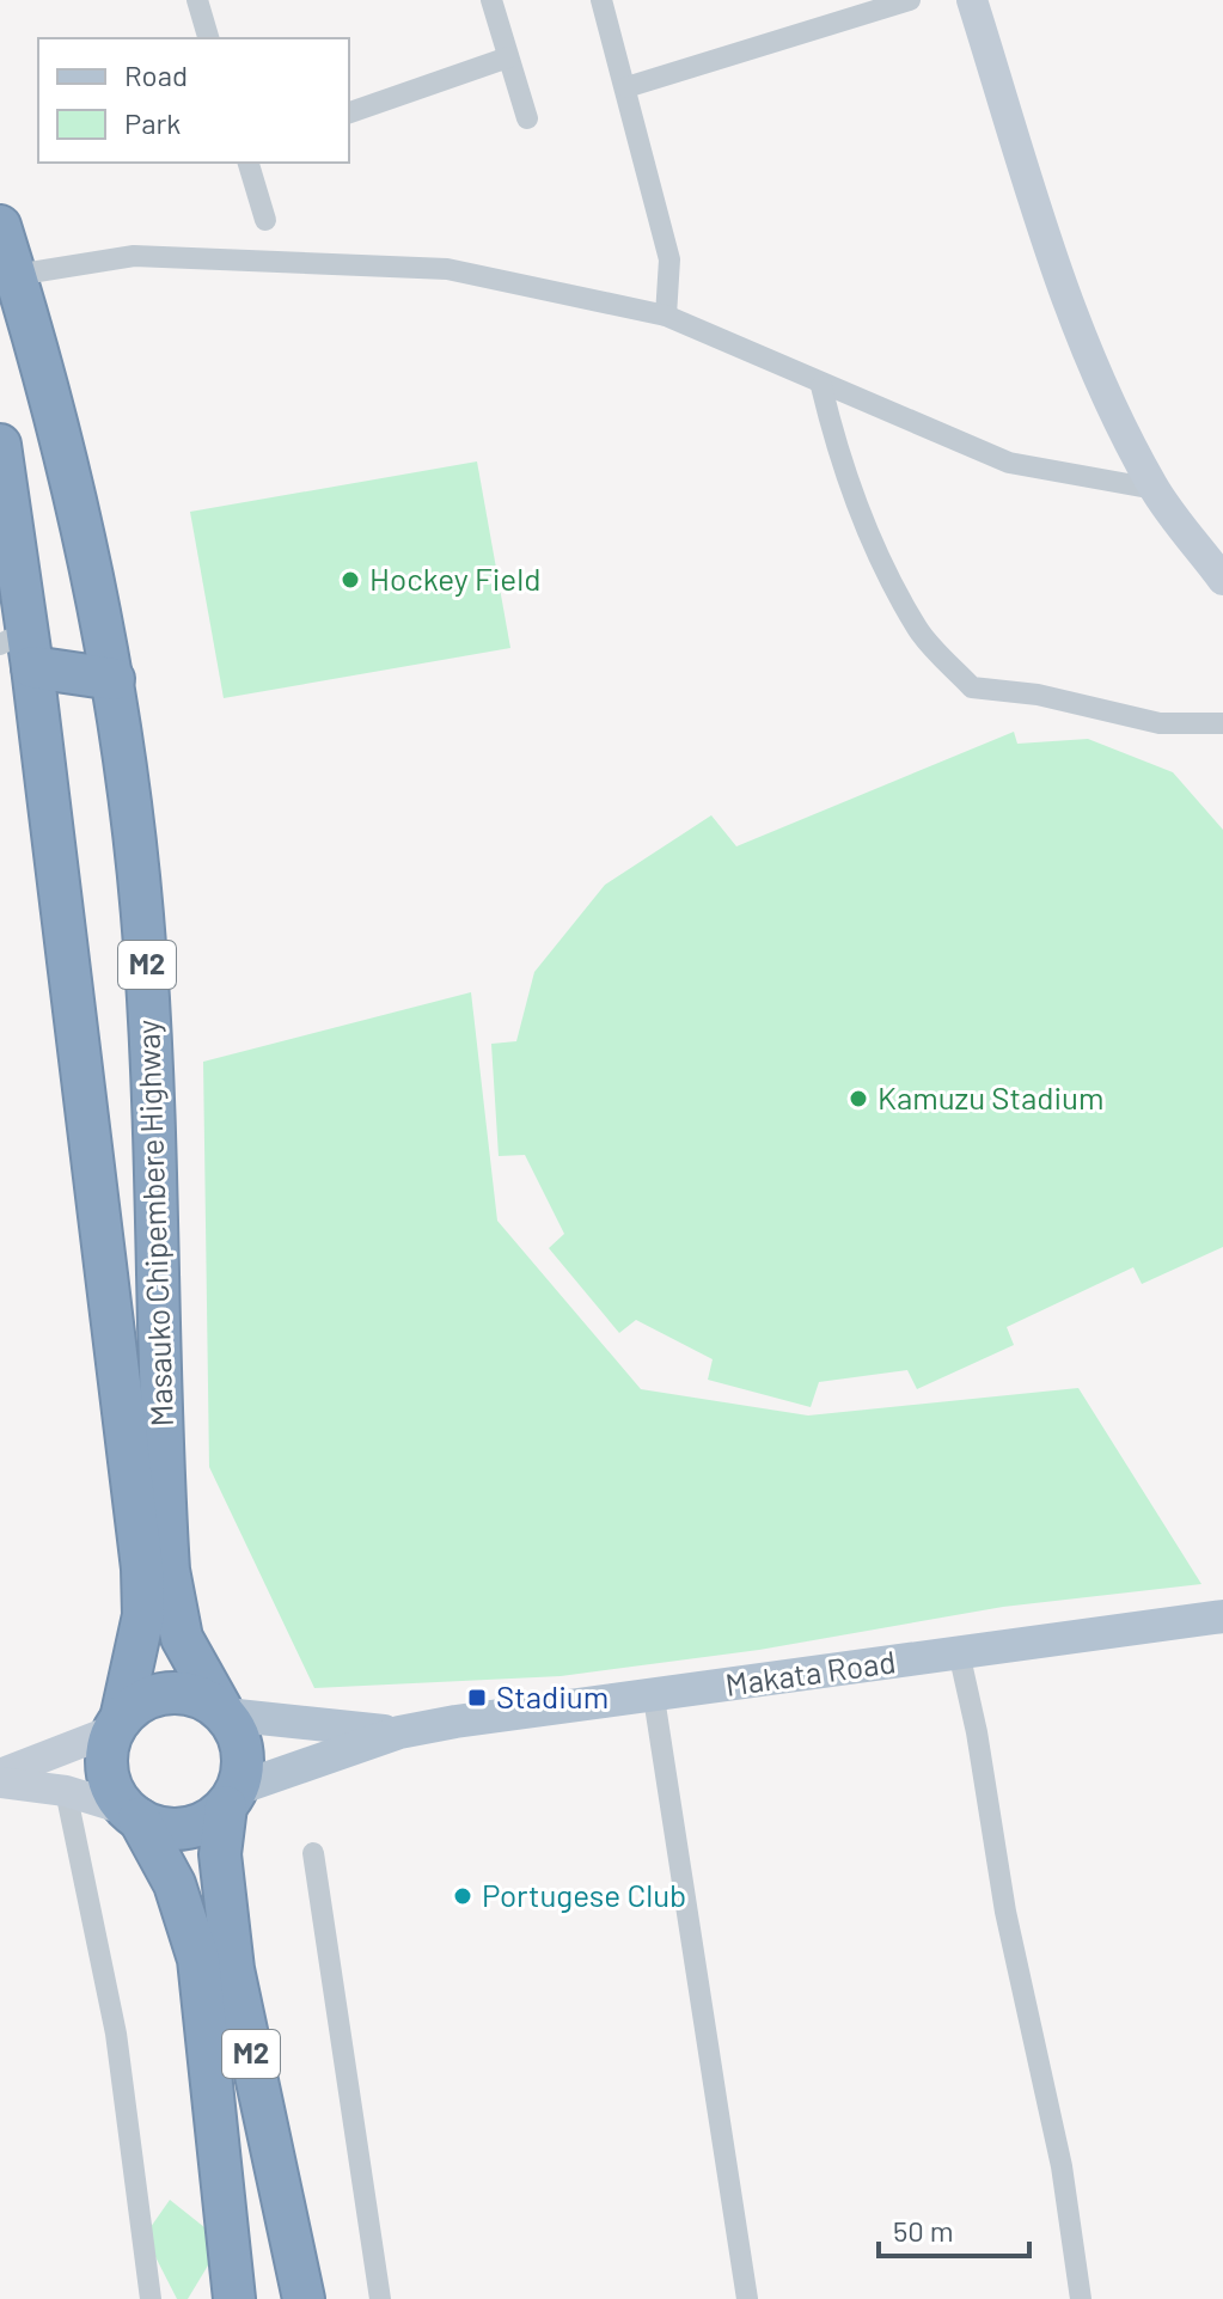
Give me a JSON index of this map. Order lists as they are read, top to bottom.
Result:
{
  "streets": {
    "highway": ["M2", "Masauko Chipembere Highway"],
    "main road": ["Makata Road"]
  },
  "crossings": [
    ["M2", "Masauko Chipembere Highway"],
    ["M2", "Makata Road"],
    ["Masauko Chipembere Highway", "Makata Road"]
  ],
  "places": {
    "other": ["Hockey Field", "Kamuzu Stadium", "Portugese Club"],
    "transit": ["Stadium"]
  },
  "legend": ["Road", "Park"],
  "scale_bar": "50 m"
}
